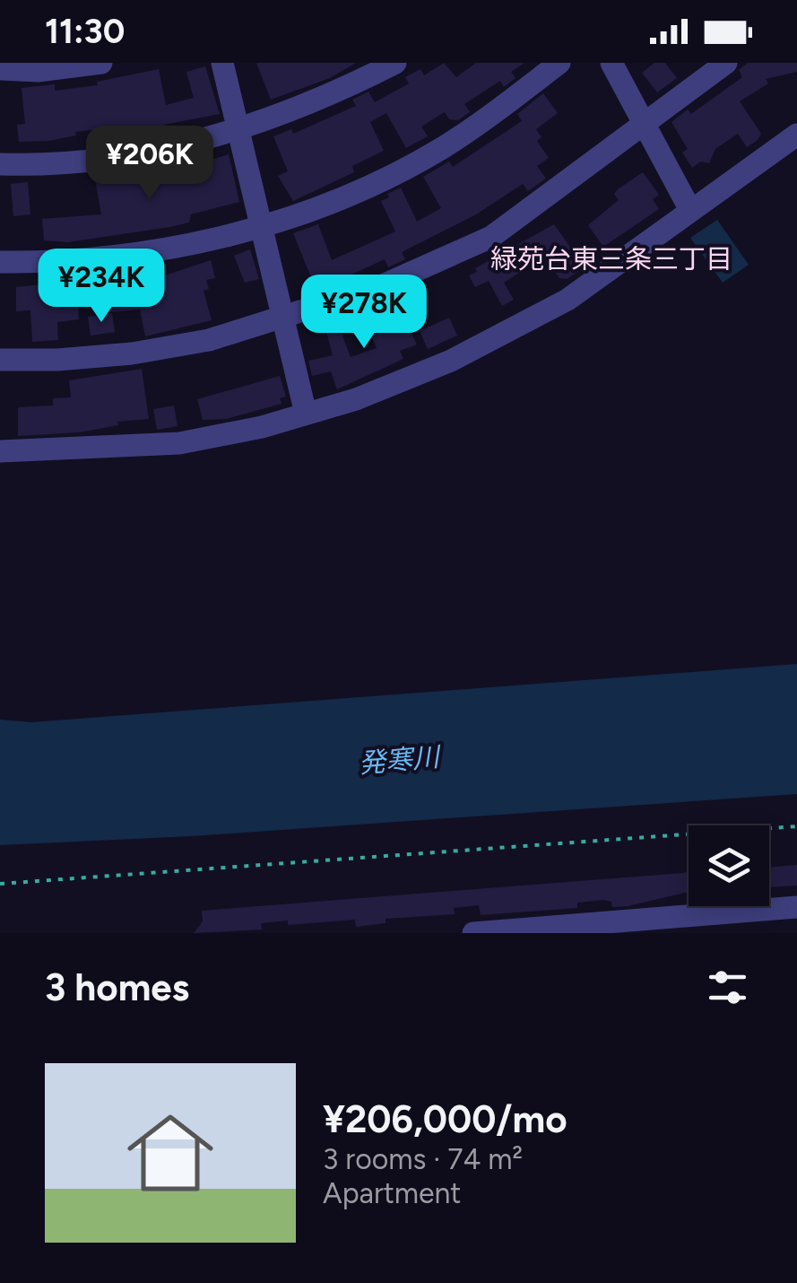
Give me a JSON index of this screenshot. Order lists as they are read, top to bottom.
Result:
{
  "districts": ["緑苑台東三条三丁目"],
  "water": ["発寒川"],
  "page": {
    "status": "11:30",
    "price": ["¥206K", "¥234K", "¥278K"],
    "heading": "3 homes",
    "list": [
      {
        "name": "¥206,000/mo",
        "note": "3 rooms · 74 m² · Apartment"
      }
    ]
  }
}
